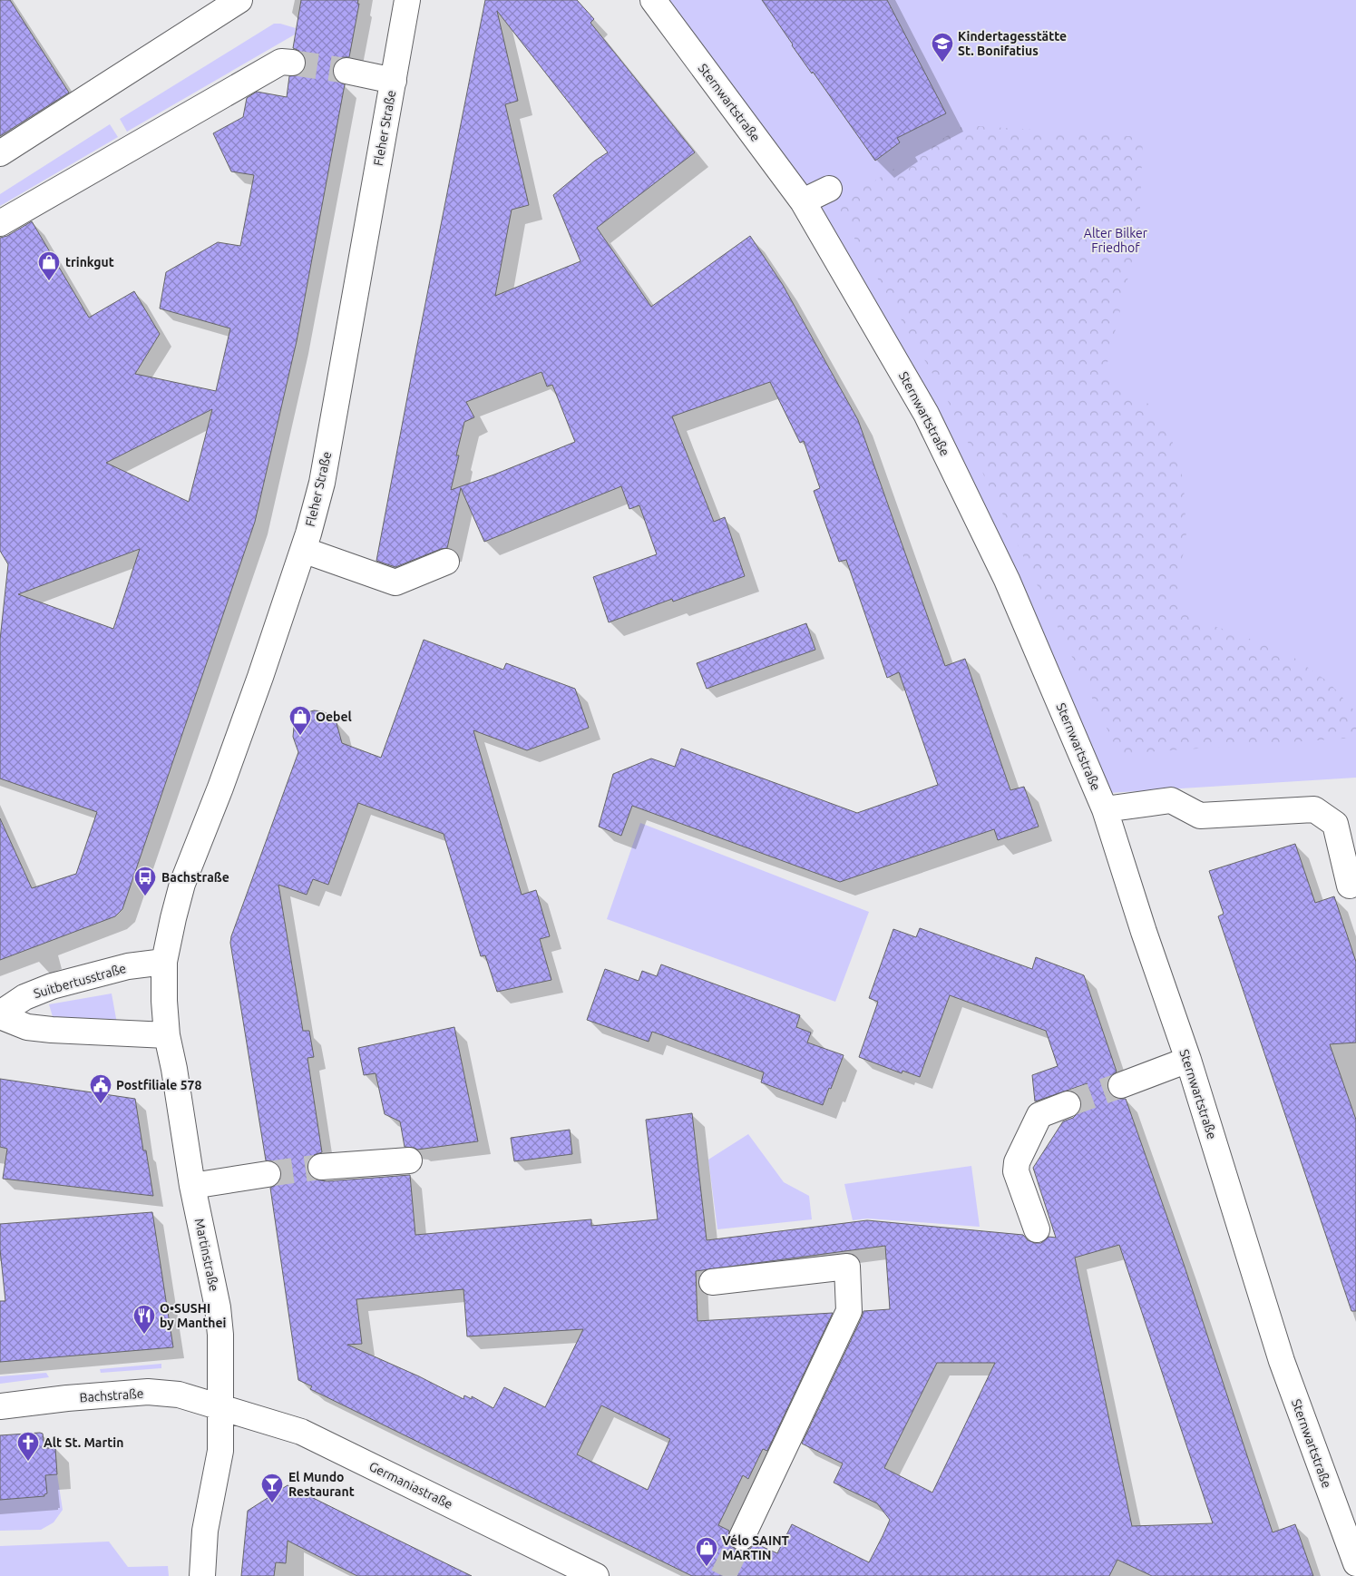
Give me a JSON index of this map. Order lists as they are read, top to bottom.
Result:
{
  "streets": {
    "street": [
      "Sternwartstraße",
      "Fleher Straße",
      "Suitbertusstraße",
      "Martinstraße",
      "Bachstraße",
      "Germaniastraße"
    ]
  },
  "crossings": [
    ["Fleher Straße", "Suitbertusstraße"],
    ["Fleher Straße", "Martinstraße"],
    ["Suitbertusstraße", "Martinstraße"],
    ["Martinstraße", "Bachstraße"],
    ["Martinstraße", "Germaniastraße"],
    ["Bachstraße", "Germaniastraße"]
  ],
  "parks": ["Alter Bilker Friedhof"],
  "places": {
    "school or university": ["Kindertagesstätte St. Bonifatius"],
    "shop": ["trinkgut", "Oebel", "Vélo SAINT MARTIN"],
    "bus stop": ["Bachstraße"],
    "public building": ["Postfiliale 578"],
    "restaurant": ["O•SUSHI by Manthei"],
    "church": ["Alt St. Martin"],
    "bar": ["El Mundo Restaurant"]
  }
}
